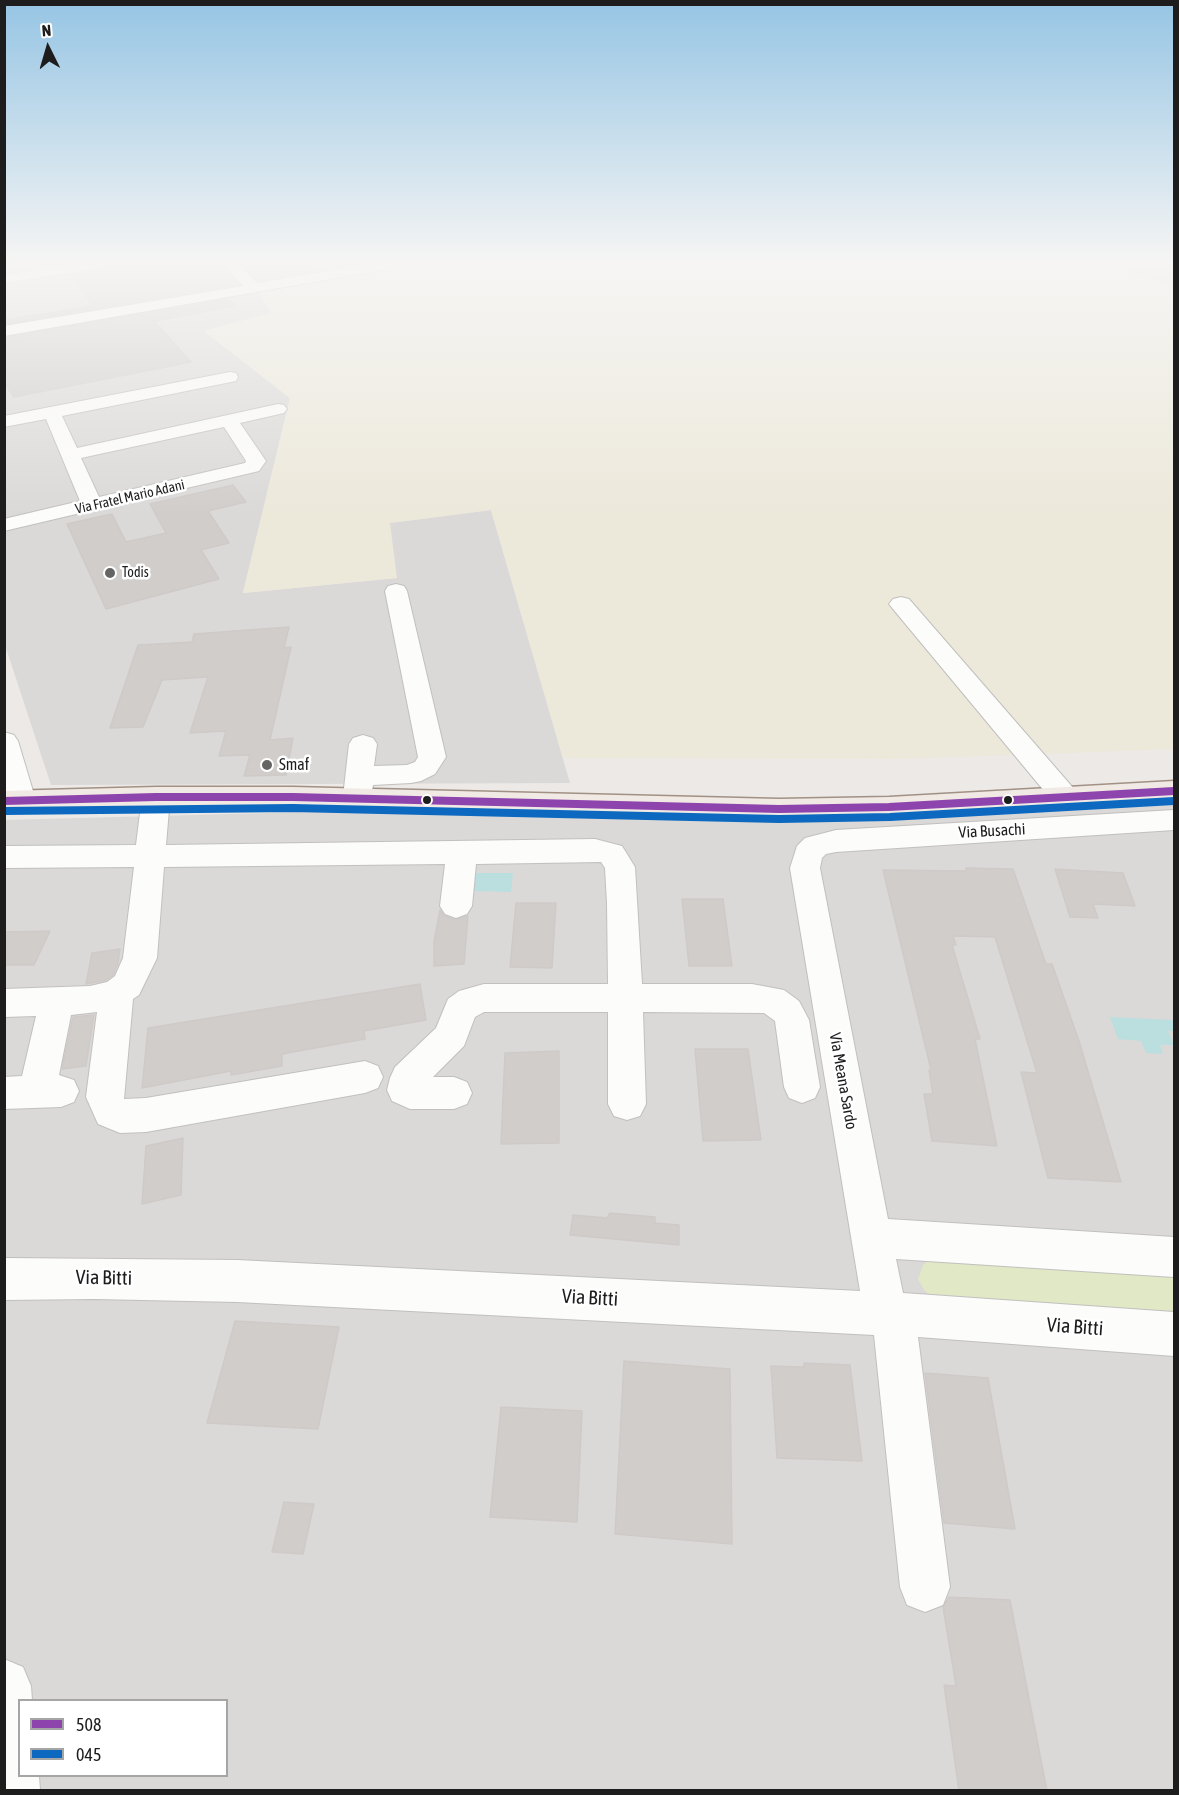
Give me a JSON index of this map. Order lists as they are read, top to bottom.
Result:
{
  "streets": {
    "street": [
      "Via Fratel Mario Adani",
      "Via Busachi",
      "Via Meana Sardo",
      "Via Bitti"
    ]
  },
  "crossings": [
    ["Via Busachi", "Via Meana Sardo"],
    ["Via Meana Sardo", "Via Bitti"]
  ],
  "places": ["Todis", "Smaf"],
  "lines": ["transit line 508", "transit line 045"],
  "legend": ["508", "045"],
  "north": "top"
}
